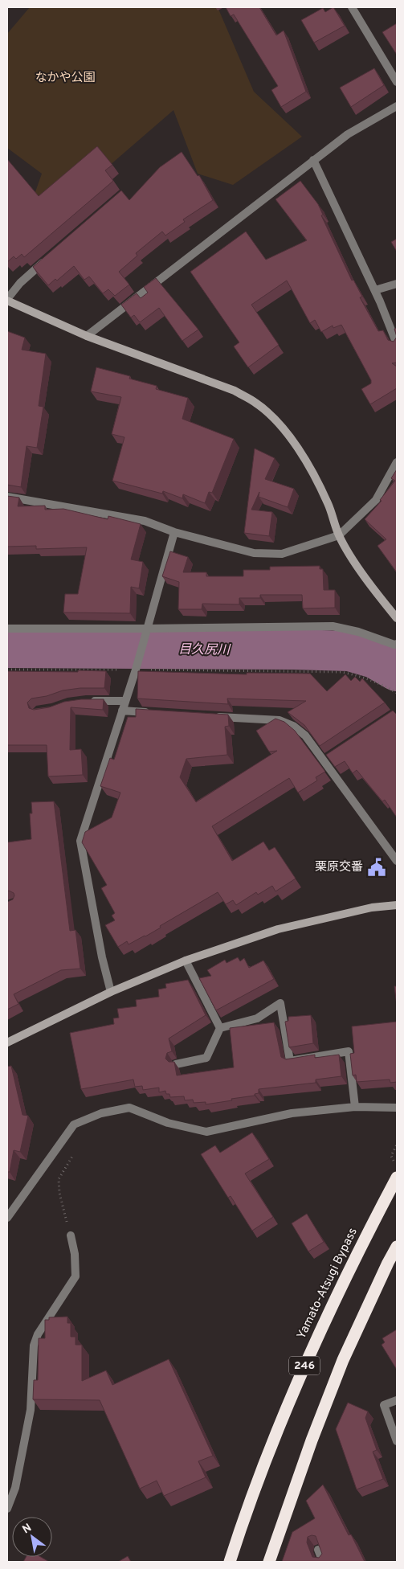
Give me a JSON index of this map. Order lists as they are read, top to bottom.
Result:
{
  "streets": {
    "highway": ["Yamato-Atsugi Bypass", "246"]
  },
  "water": ["目久尻川"],
  "parks": ["なかや公園"],
  "places": {
    "public building": ["栗原交番"]
  },
  "north": "top left"
}
